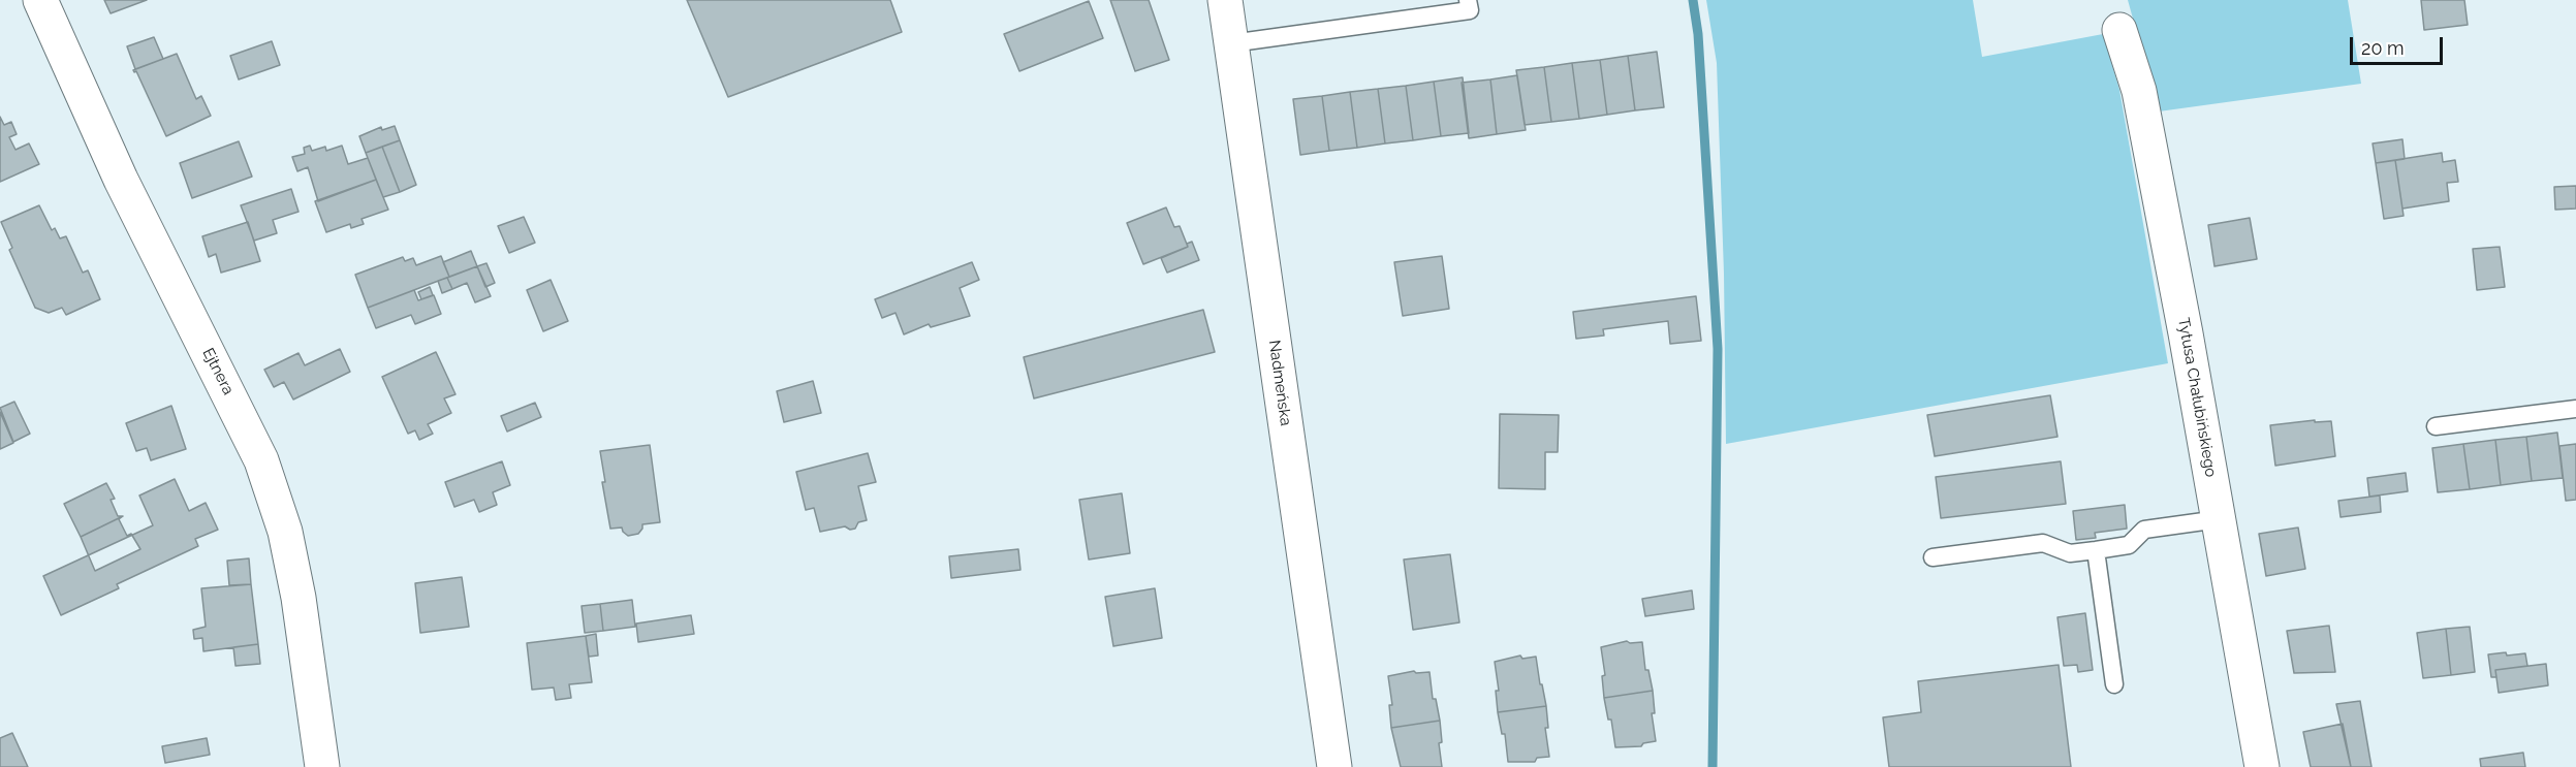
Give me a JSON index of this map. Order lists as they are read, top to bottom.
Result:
{
  "streets": {
    "street": ["Ejtnera", "Nadmeńska", "Tytusa Chałubińskiego"]
  },
  "scale_bar": "20 m"
}
